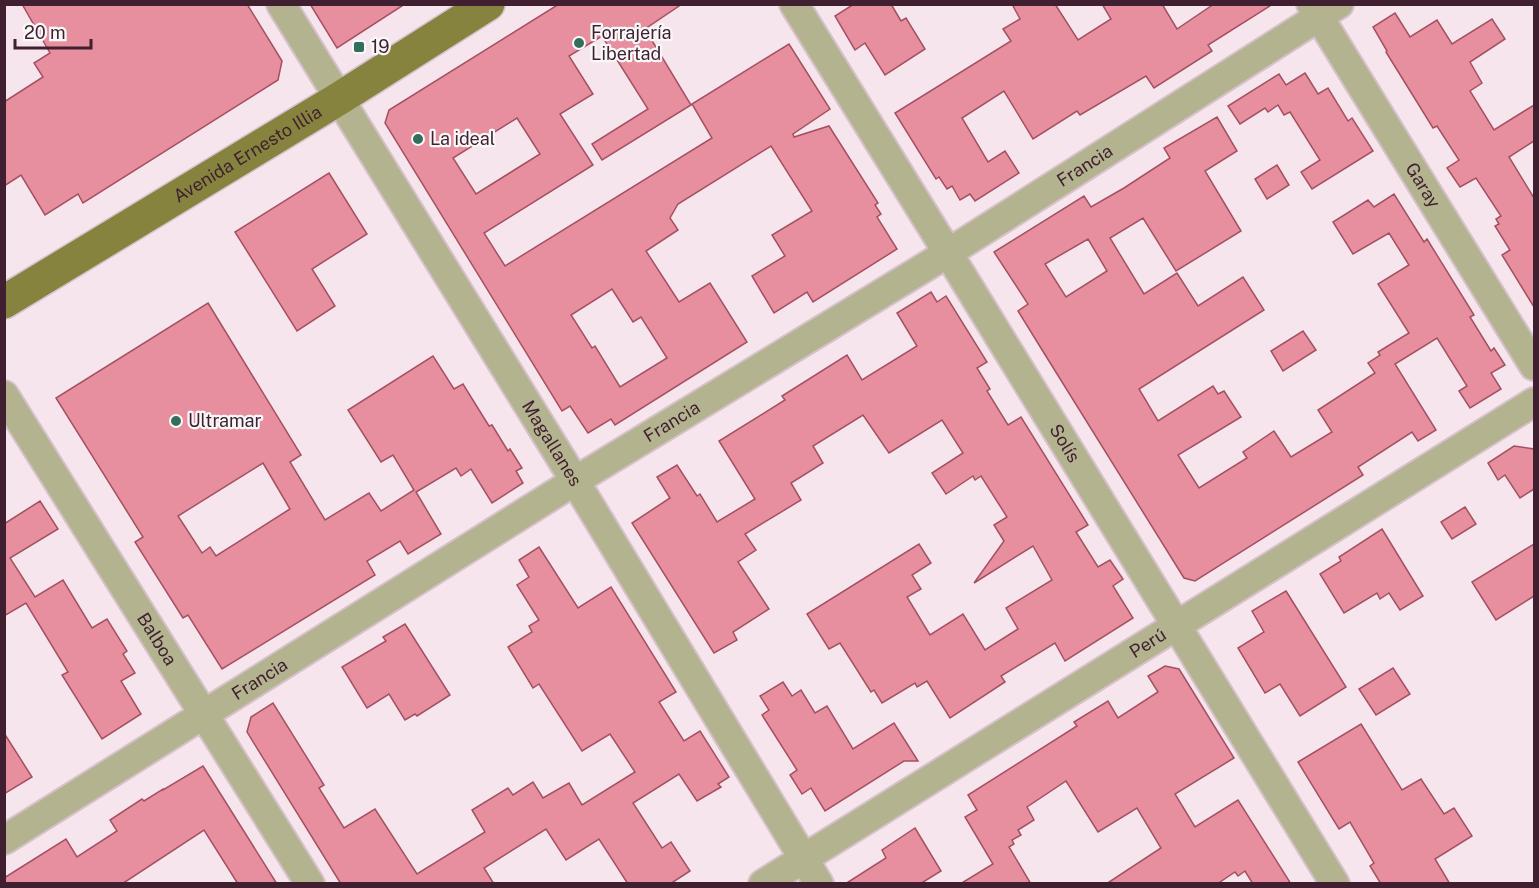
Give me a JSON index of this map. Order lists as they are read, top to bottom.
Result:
{
  "streets": {
    "main road": ["Avenida Ernesto Illia"],
    "street": [
      "Francia",
      "Garay",
      "Magallanes",
      "Solís",
      "Balboa",
      "Perú"
    ]
  },
  "crossings": [
    ["Avenida Ernesto Illia", "Magallanes"],
    ["Francia", "Garay"],
    ["Francia", "Magallanes"],
    ["Francia", "Solís"],
    ["Francia", "Balboa"],
    ["Magallanes", "Perú"],
    ["Solís", "Perú"]
  ],
  "places": {
    "other": ["Forrajería Libertad", "La ideal", "Ultramar"],
    "transit": ["19"]
  },
  "scale_bar": "20 m"
}
